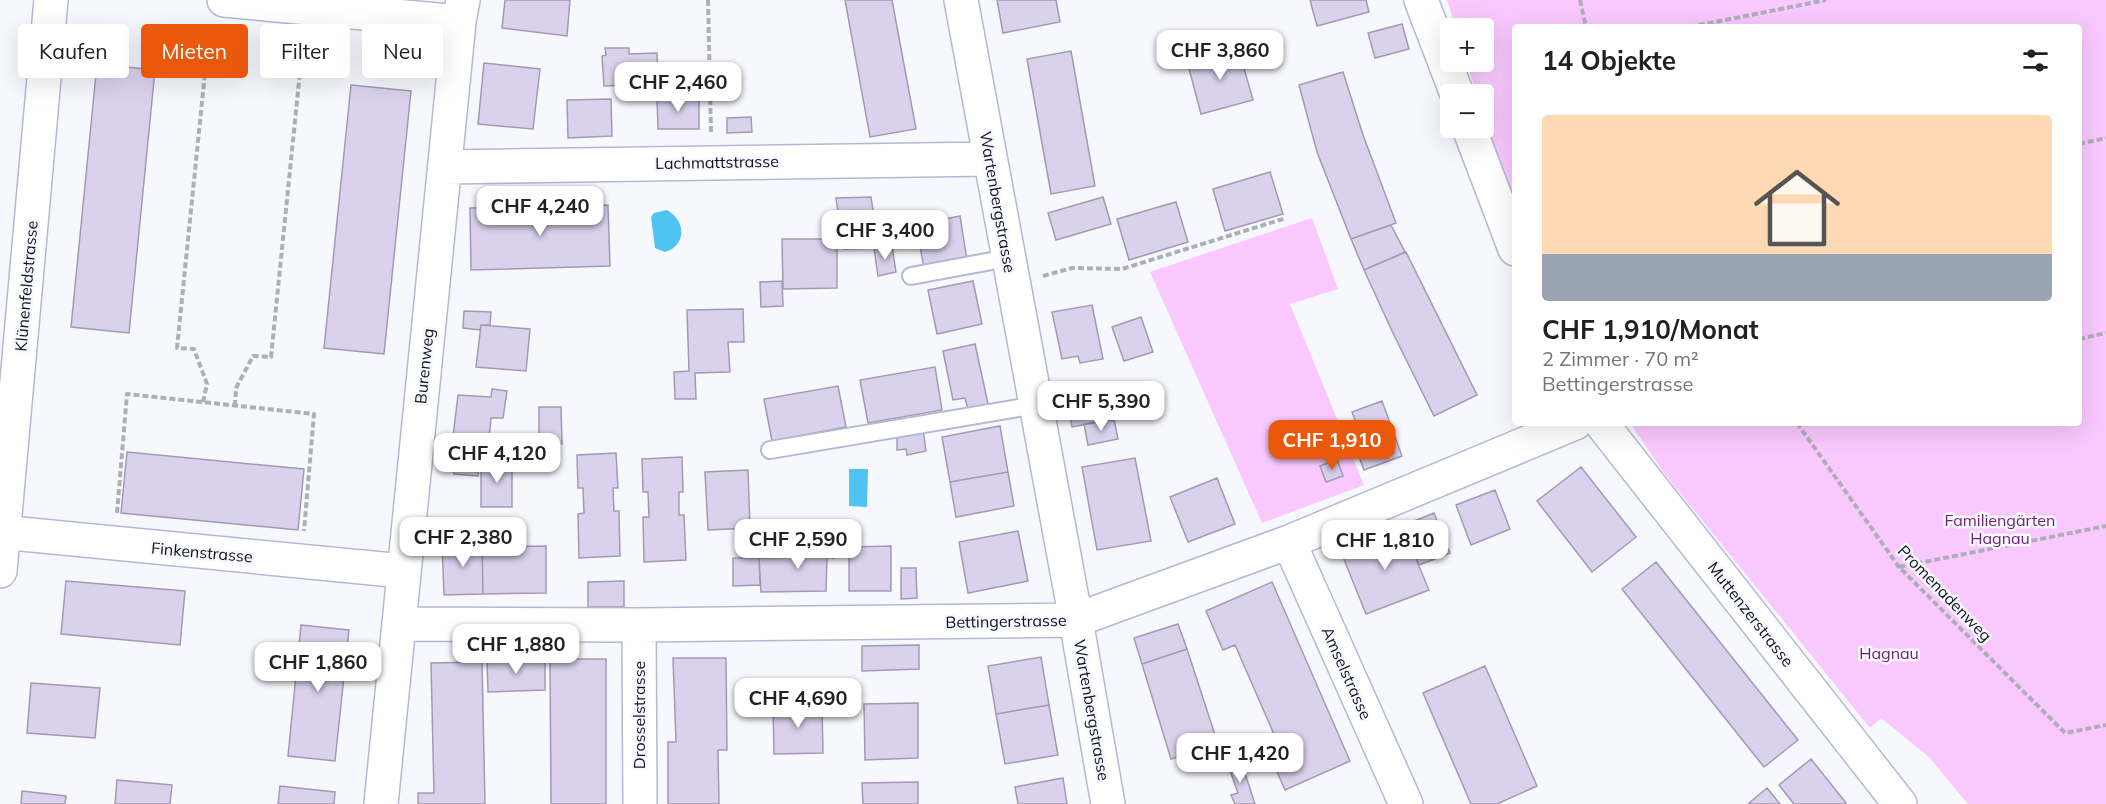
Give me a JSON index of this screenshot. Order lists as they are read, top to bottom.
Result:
{
  "streets": {
    "street": [
      "Lachmattstrasse",
      "Wartenbergstrasse",
      "Klünenfeldstrasse",
      "Burenweg",
      "Finkenstrasse",
      "Muttenzerstrasse",
      "Bettingerstrasse",
      "Amselstrasse",
      "Drosselstrasse"
    ],
    "path": ["Promenadenweg"]
  },
  "crossings": [
    ["Lachmattstrasse", "Wartenbergstrasse"],
    ["Lachmattstrasse", "Burenweg"],
    ["Wartenbergstrasse", "Bettingerstrasse"],
    ["Klünenfeldstrasse", "Finkenstrasse"],
    ["Burenweg", "Finkenstrasse"],
    ["Burenweg", "Bettingerstrasse"],
    ["Bettingerstrasse", "Amselstrasse"],
    ["Bettingerstrasse", "Drosselstrasse"]
  ],
  "parks": ["Familiengärten Hagnau", "Hagnau"],
  "page": {
    "map_buttons": ["+", "−"],
    "chip": [
      "Kaufen",
      "Mieten",
      "Filter",
      "Neu"
    ],
    "heading": "14 Objekte",
    "price": [
      "CHF 3,860",
      "CHF 2,460",
      "CHF 4,240",
      "CHF 3,400",
      "CHF 5,390",
      "CHF 1,910",
      "CHF 4,120",
      "CHF 2,380",
      "CHF 2,590",
      "CHF 1,810",
      "CHF 1,880",
      "CHF 1,860",
      "CHF 4,690",
      "CHF 1,420"
    ],
    "list": [
      {
        "name": "CHF 1,910/Monat",
        "note": "2 Zimmer · 70 m² · Bettingerstrasse"
      }
    ]
  }
}
